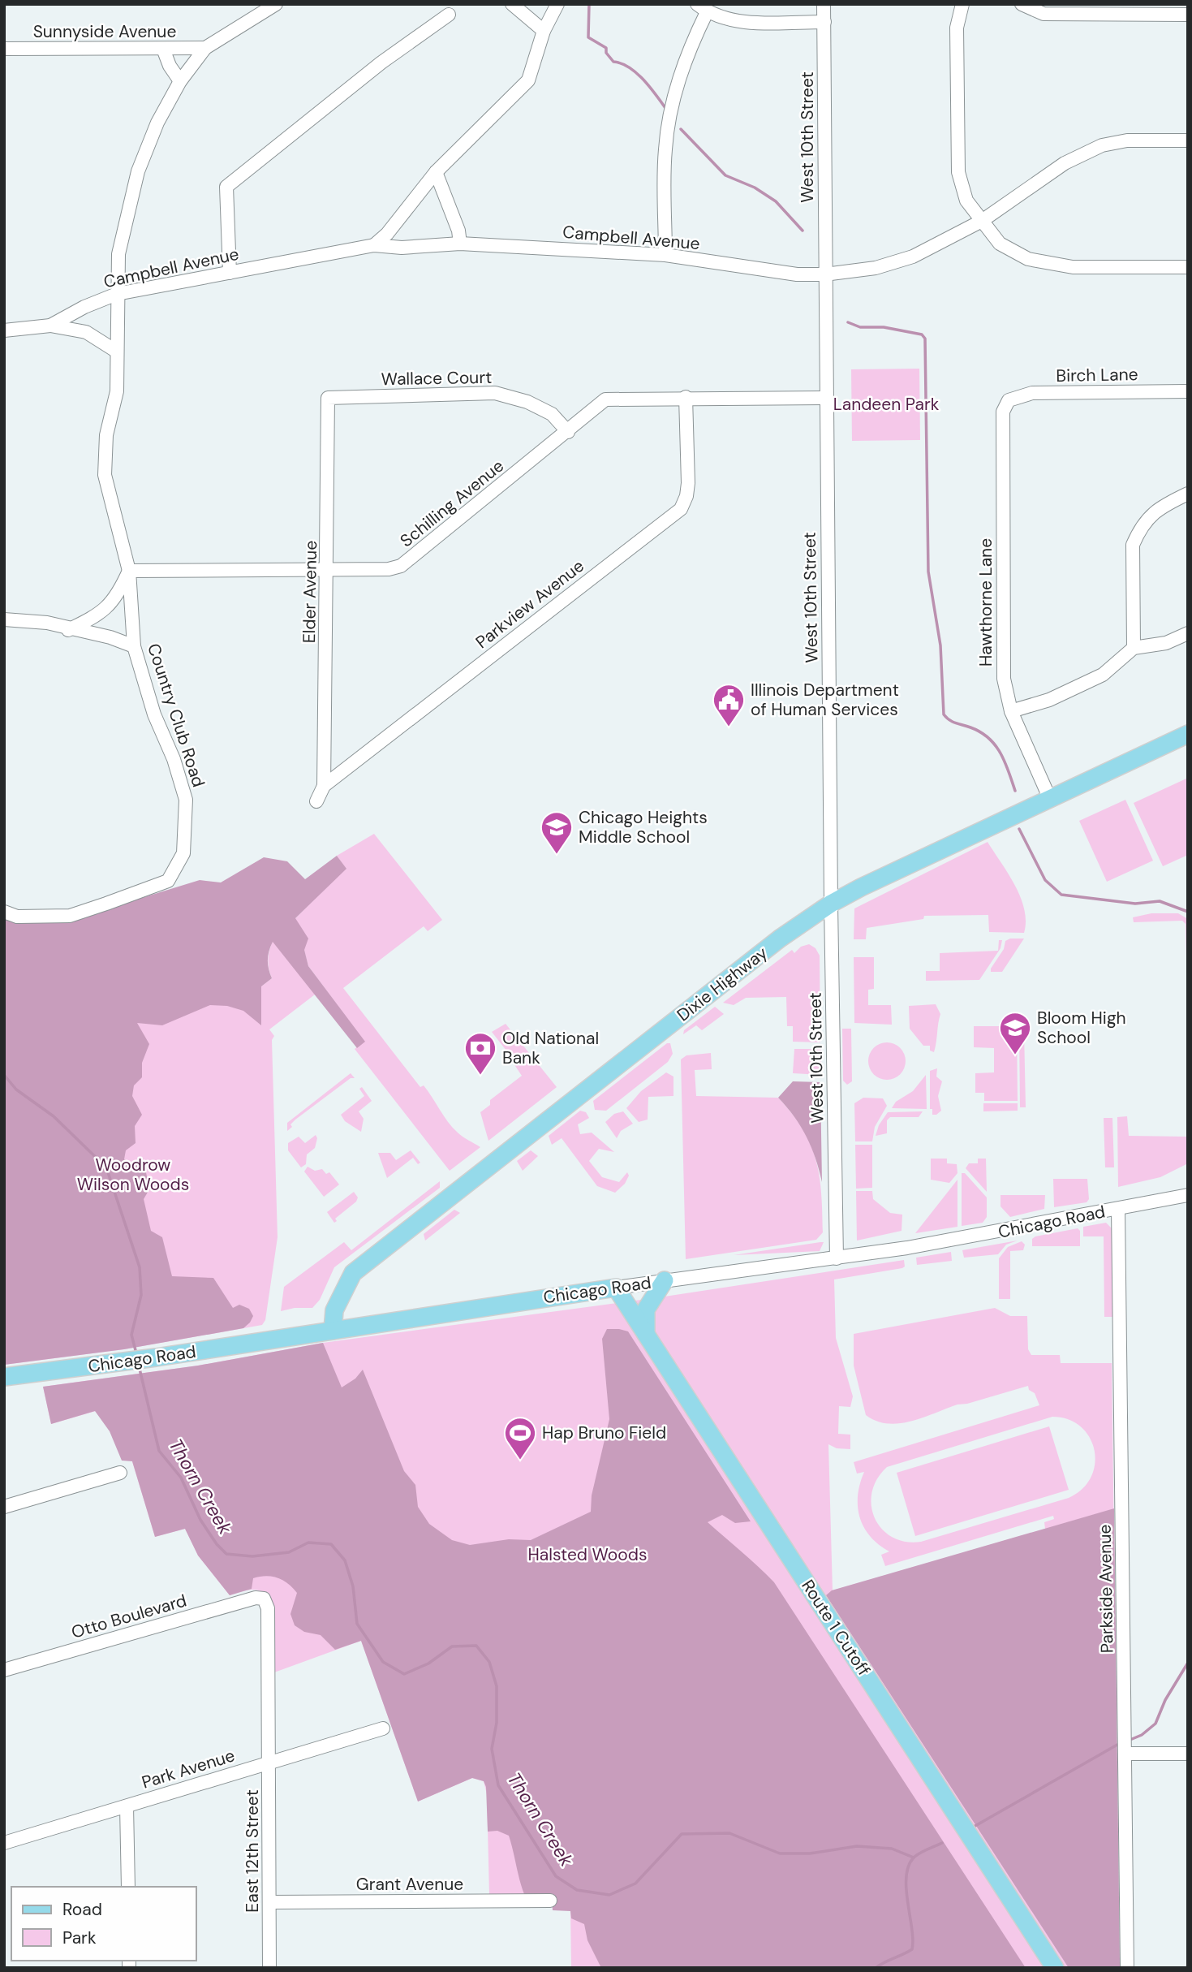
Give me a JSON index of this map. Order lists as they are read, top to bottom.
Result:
{
  "streets": {
    "main road": ["Dixie Highway", "Chicago Road", "Route 1 Cutoff"],
    "street": [
      "Sunnyside Avenue",
      "West 10th Street",
      "Campbell Avenue",
      "Birch Lane",
      "Wallace Court",
      "Schilling Avenue",
      "Elder Avenue",
      "Hawthorne Lane",
      "Parkview Avenue",
      "Country Club Road",
      "Parkside Avenue",
      "Otto Boulevard",
      "Park Avenue",
      "East 12th Street",
      "Grant Avenue"
    ]
  },
  "crossings": [
    ["Sunnyside Avenue", "Country Club Road"],
    ["West 10th Street", "Campbell Avenue"],
    ["West 10th Street", "Schilling Avenue"],
    ["West 10th Street", "Dixie Highway"],
    ["West 10th Street", "Chicago Road"],
    ["Campbell Avenue", "Country Club Road"],
    ["Birch Lane", "Hawthorne Lane"],
    ["Wallace Court", "Schilling Avenue"],
    ["Wallace Court", "Elder Avenue"],
    ["Schilling Avenue", "Elder Avenue"],
    ["Schilling Avenue", "Parkview Avenue"],
    ["Schilling Avenue", "Country Club Road"],
    ["Elder Avenue", "Parkview Avenue"],
    ["Hawthorne Lane", "Dixie Highway"],
    ["Dixie Highway", "Chicago Road"],
    ["Chicago Road", "Parkside Avenue"],
    ["Chicago Road", "Route 1 Cutoff"],
    ["Otto Boulevard", "East 12th Street"],
    ["Park Avenue", "East 12th Street"],
    ["East 12th Street", "Grant Avenue"]
  ],
  "water": ["Thorn Creek"],
  "parks": ["Landeen Park", "Woodrow Wilson Woods", "Halsted Woods"],
  "places": {
    "public building": ["Illinois Department of Human Services"],
    "school or university": ["Chicago Heights Middle School", "Bloom High School"],
    "bank": ["Old National Bank"],
    "sports": ["Hap Bruno Field"]
  },
  "legend": ["Road", "Park"]
}
